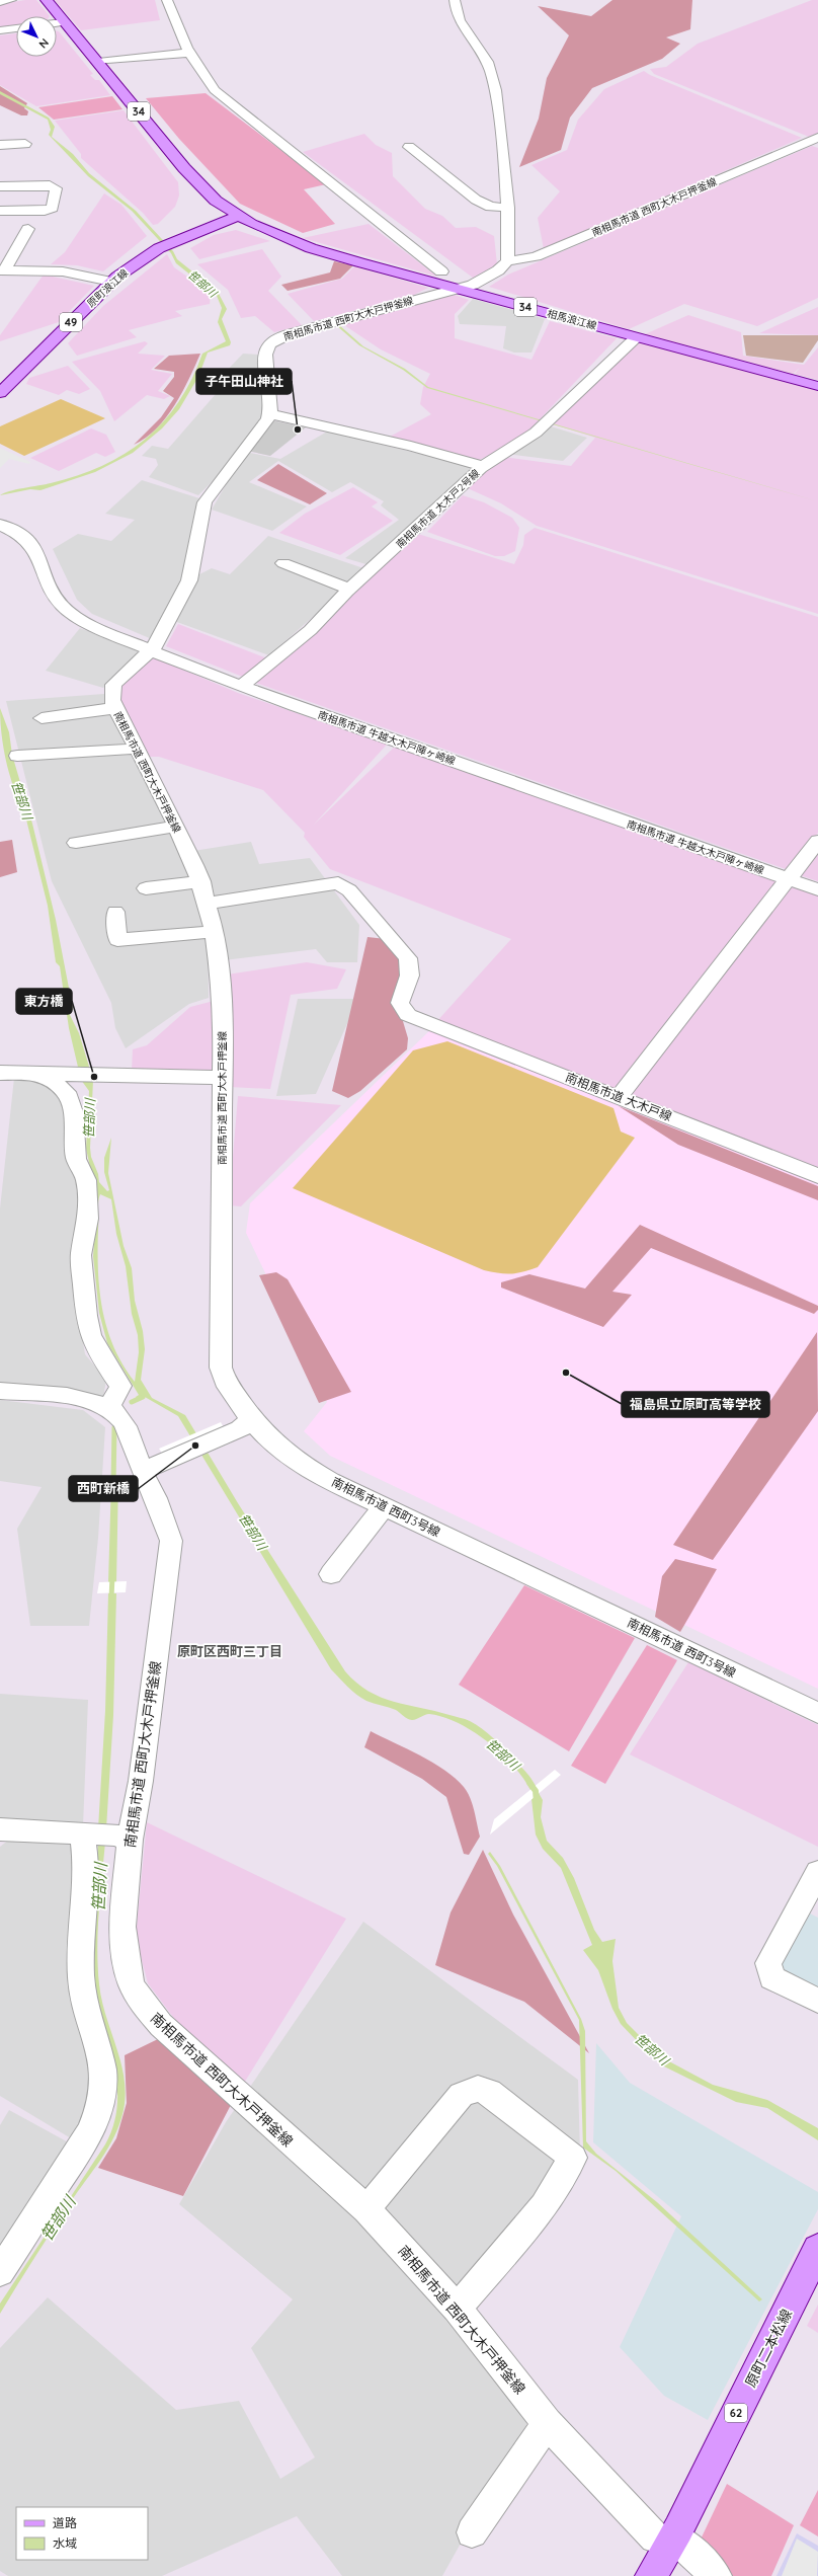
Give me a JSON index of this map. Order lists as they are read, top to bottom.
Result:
{
  "streets": {
    "main road": [
      "34",
      "原町浪江線",
      "相馬浪江線",
      "49",
      "原町二本松線",
      "62"
    ],
    "street": [
      "南相馬市道 西町大木戸押釜線",
      "南相馬市道 大木戸2号線",
      "南相馬市道 牛越大木戸陣ヶ崎線",
      "南相馬市道 大木戸線",
      "南相馬市道 西町3号線"
    ]
  },
  "crossings": [
    ["34", "原町浪江線"],
    ["34", "相馬浪江線"],
    ["南相馬市道 西町大木戸押釜線", "相馬浪江線"],
    ["南相馬市道 西町大木戸押釜線", "南相馬市道 牛越大木戸陣ヶ崎線"],
    ["南相馬市道 西町大木戸押釜線", "南相馬市道 大木戸線"],
    ["南相馬市道 西町大木戸押釜線", "南相馬市道 西町3号線"],
    ["南相馬市道 西町大木戸押釜線", "原町二本松線"],
    ["原町浪江線", "相馬浪江線"],
    ["相馬浪江線", "南相馬市道 大木戸2号線"],
    ["南相馬市道 大木戸2号線", "南相馬市道 牛越大木戸陣ヶ崎線"]
  ],
  "districts": ["原町区西町三丁目"],
  "water": ["笹部川"],
  "places": [
    "子午田山神社",
    "東方橋",
    "福島県立原町高等学校",
    "西町新橋"
  ],
  "legend": ["道路", "水域"],
  "north": "bottom right"
}
